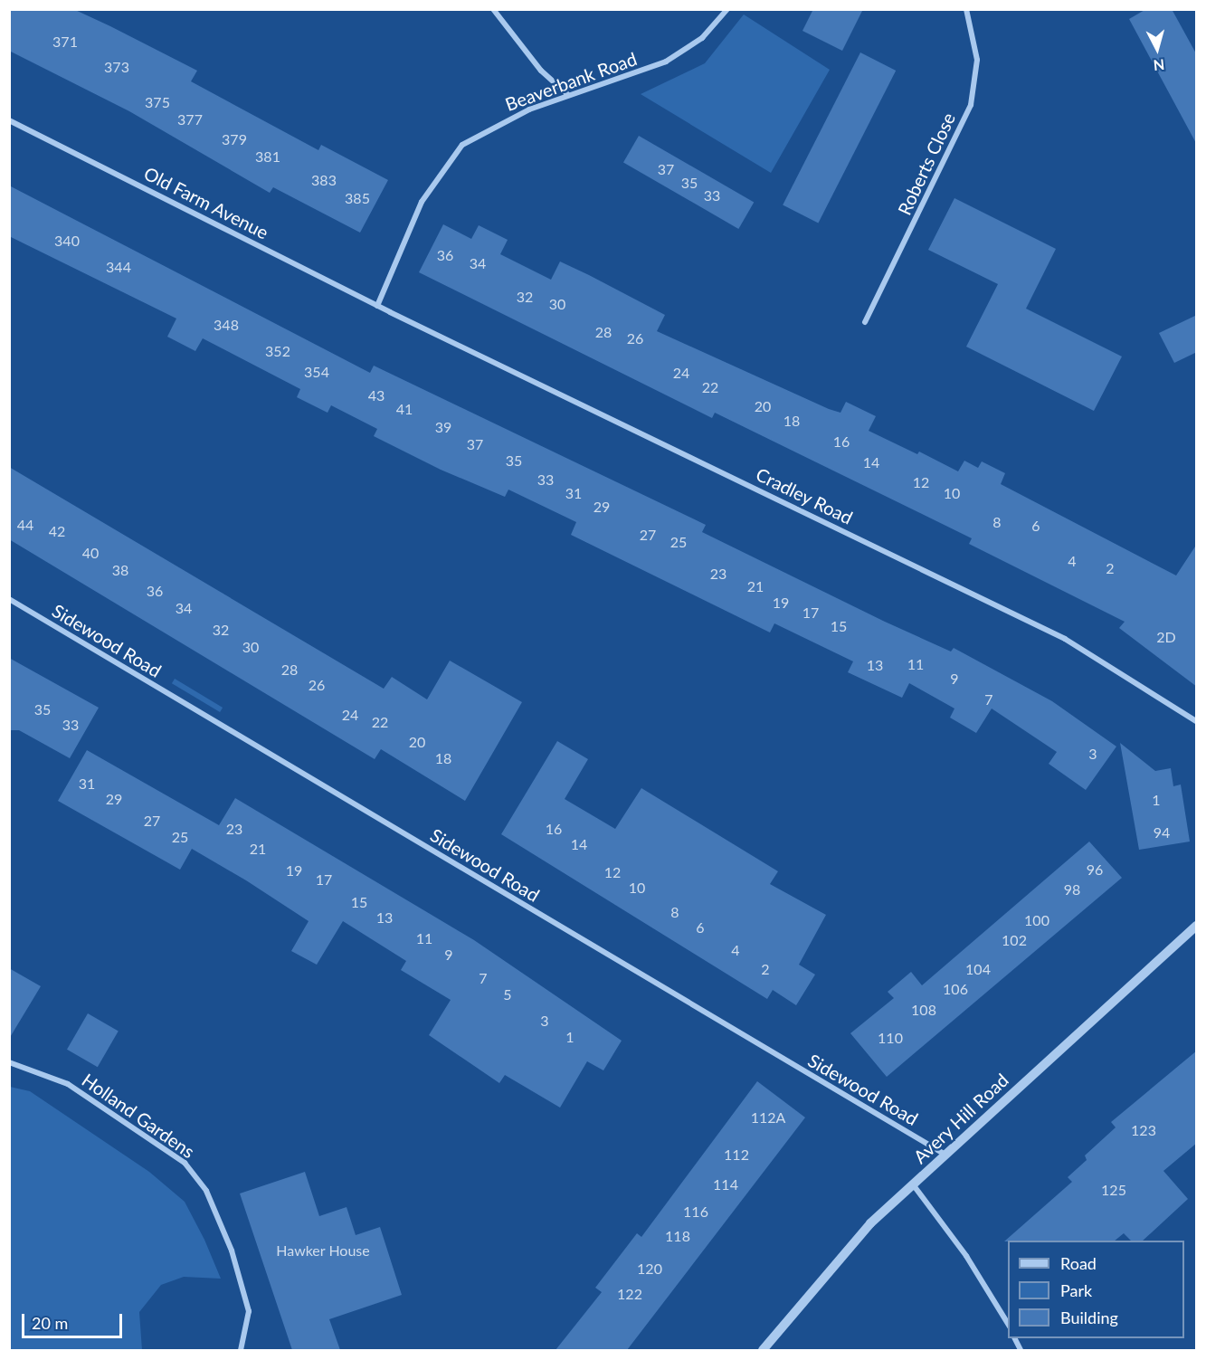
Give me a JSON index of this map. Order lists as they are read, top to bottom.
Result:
{
  "streets": {
    "street": [
      "Beaverbank Road",
      "Roberts Close",
      "Old Farm Avenue",
      "Cradley Road",
      "Sidewood Road",
      "Holland Gardens",
      "Avery Hill Road"
    ]
  },
  "crossings": [
    ["Beaverbank Road", "Old Farm Avenue"],
    ["Old Farm Avenue", "Cradley Road"],
    ["Sidewood Road", "Avery Hill Road"]
  ],
  "house_numbers": [
    "371",
    "373",
    "375",
    "377",
    "379",
    "381",
    "37",
    "383",
    "35",
    "33",
    "385",
    "340",
    "36",
    "34",
    "344",
    "32",
    "30",
    "348",
    "28",
    "26",
    "352",
    "354",
    "24",
    "22",
    "43",
    "20",
    "41",
    "18",
    "39",
    "16",
    "37",
    "35",
    "14",
    "33",
    "12",
    "31",
    "10",
    "29",
    "8",
    "44",
    "6",
    "42",
    "27",
    "25",
    "40",
    "4",
    "2",
    "38",
    "23",
    "21",
    "36",
    "19",
    "34",
    "17",
    "15",
    "32",
    "2D",
    "30",
    "11",
    "13",
    "28",
    "9",
    "26",
    "7",
    "35",
    "24",
    "22",
    "33",
    "20",
    "3",
    "18",
    "31",
    "29",
    "1",
    "27",
    "23",
    "16",
    "94",
    "25",
    "14",
    "21",
    "96",
    "19",
    "12",
    "17",
    "10",
    "98",
    "15",
    "8",
    "13",
    "100",
    "6",
    "11",
    "102",
    "4",
    "9",
    "2",
    "104",
    "7",
    "106",
    "5",
    "108",
    "3",
    "1",
    "110",
    "112A",
    "123",
    "112",
    "114",
    "125",
    "116",
    "118",
    "Hawker House",
    "120",
    "122"
  ],
  "legend": ["Road", "Park", "Building"],
  "scale_bar": "20 m",
  "north": "bottom"
}
